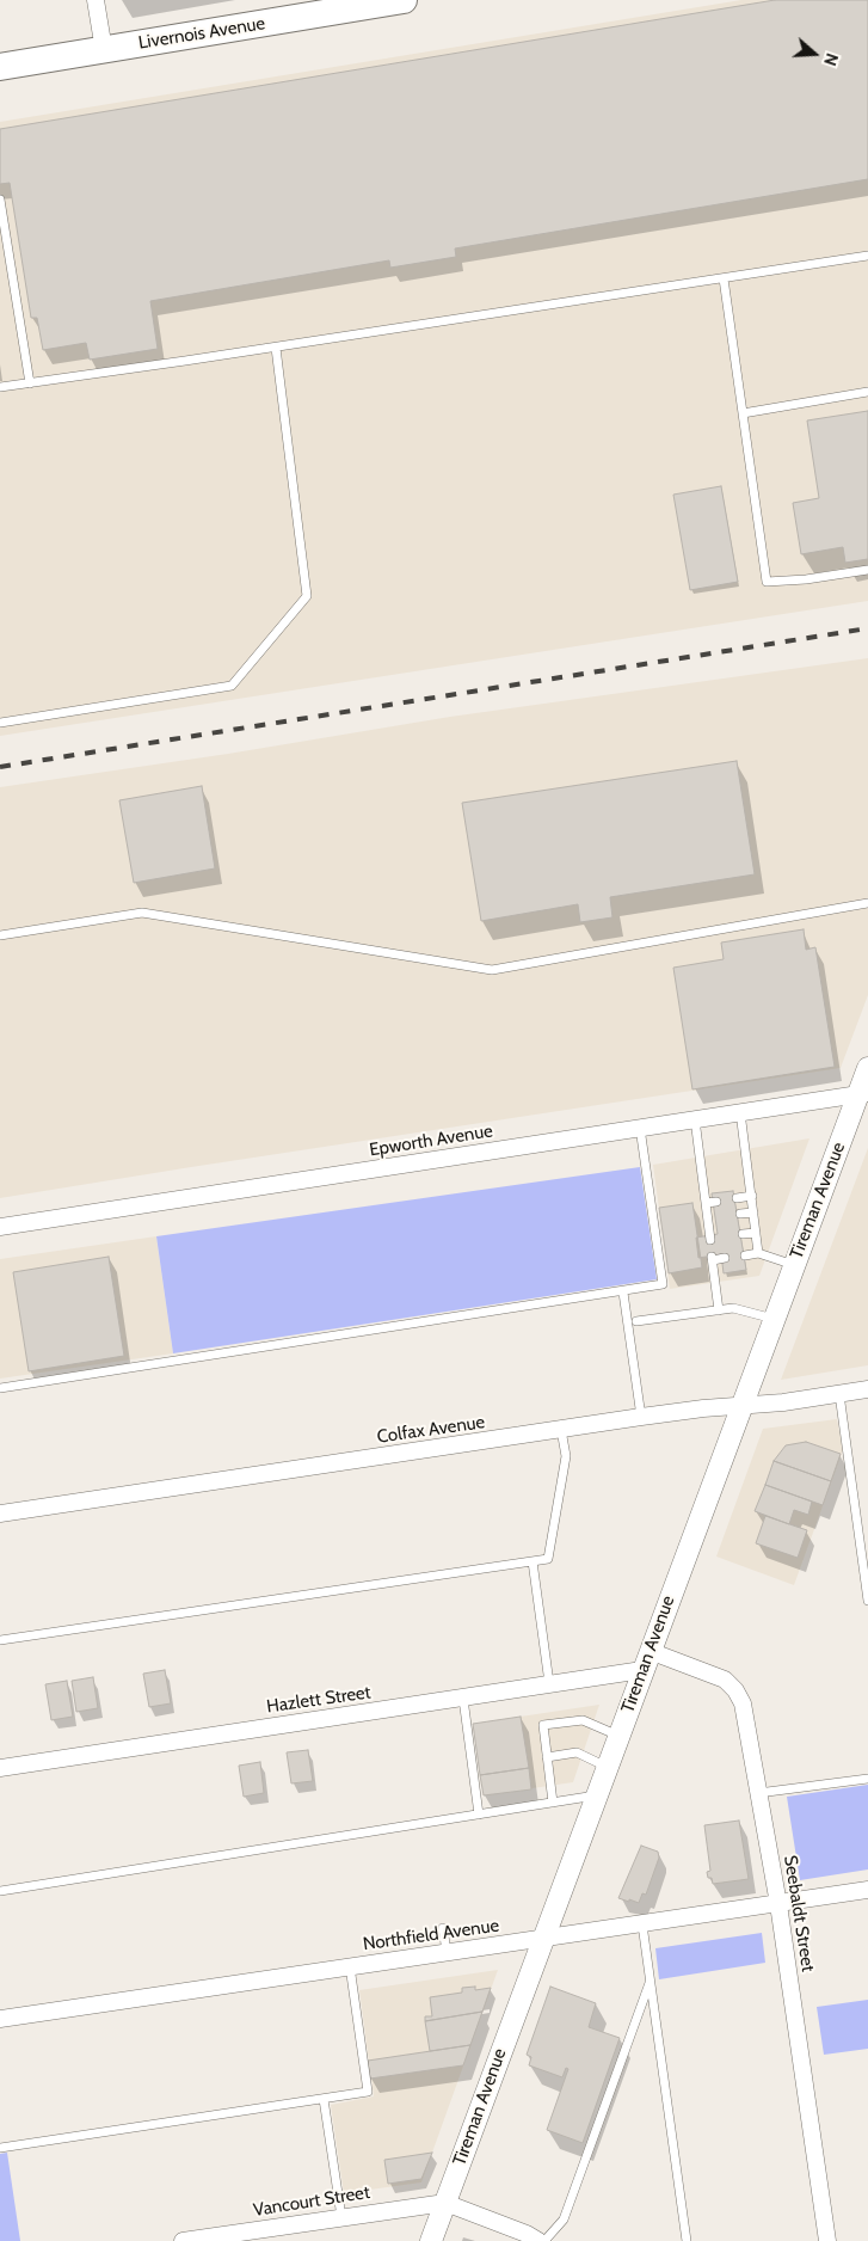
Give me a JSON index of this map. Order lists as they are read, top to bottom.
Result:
{
  "streets": {
    "main road": ["Livernois Avenue"],
    "street": [
      "Epworth Avenue",
      "Tireman Avenue",
      "Colfax Avenue",
      "Hazlett Street",
      "Seebaldt Street",
      "Northfield Avenue",
      "Vancourt Street"
    ]
  },
  "crossings": [
    ["Epworth Avenue", "Tireman Avenue"],
    ["Tireman Avenue", "Colfax Avenue"],
    ["Tireman Avenue", "Hazlett Street"],
    ["Tireman Avenue", "Seebaldt Street"],
    ["Tireman Avenue", "Northfield Avenue"],
    ["Tireman Avenue", "Vancourt Street"],
    ["Hazlett Street", "Seebaldt Street"],
    ["Seebaldt Street", "Northfield Avenue"]
  ],
  "north": "right"
}
